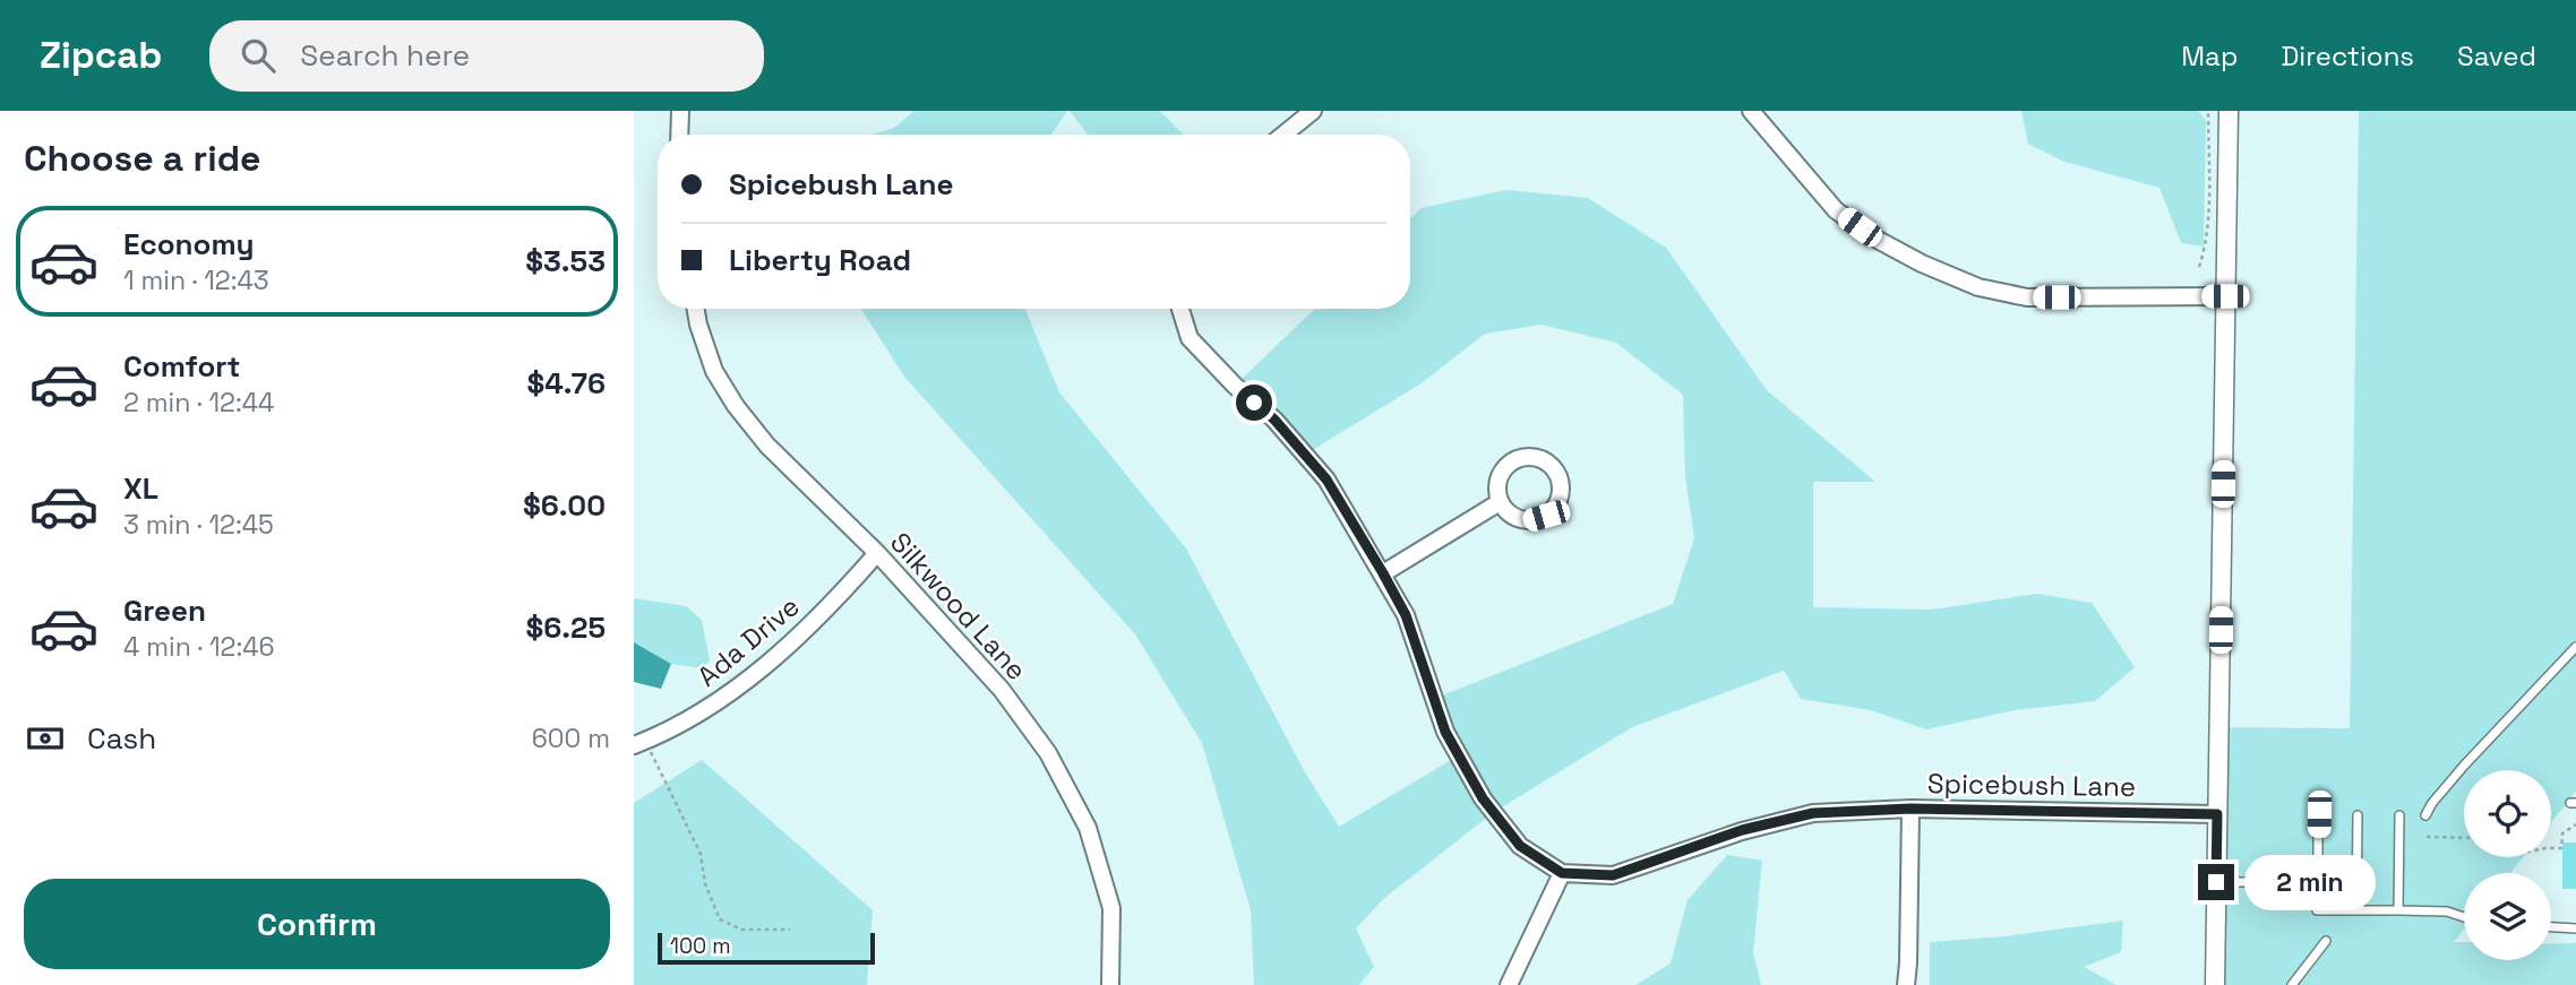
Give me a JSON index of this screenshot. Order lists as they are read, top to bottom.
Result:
{
  "streets": {
    "street": ["Silkwood Lane", "Ada Drive", "Spicebush Lane"]
  },
  "crossings": [
    ["Silkwood Lane", "Ada Drive"]
  ],
  "scale_bar": "100 m",
  "page": {
    "header": "Zipcab",
    "search": "Search here",
    "nav": ["Map", "Directions", "Saved"],
    "heading": "Choose a ride",
    "banner": ["Spicebush Lane", "Liberty Road"],
    "list": [
      {
        "name": "Economy",
        "note": "1 min · 12:43",
        "value": "$3.53"
      },
      {
        "name": "Comfort",
        "note": "2 min · 12:44",
        "value": "$4.76"
      },
      {
        "name": "XL",
        "note": "3 min · 12:45",
        "value": "$6.00"
      },
      {
        "name": "Green",
        "note": "4 min · 12:46",
        "value": "$6.25"
      }
    ],
    "pay": ["Cash", "600 m"],
    "bubble": "2 min",
    "buttons": "Confirm",
    "scale": "100 m"
  }
}
